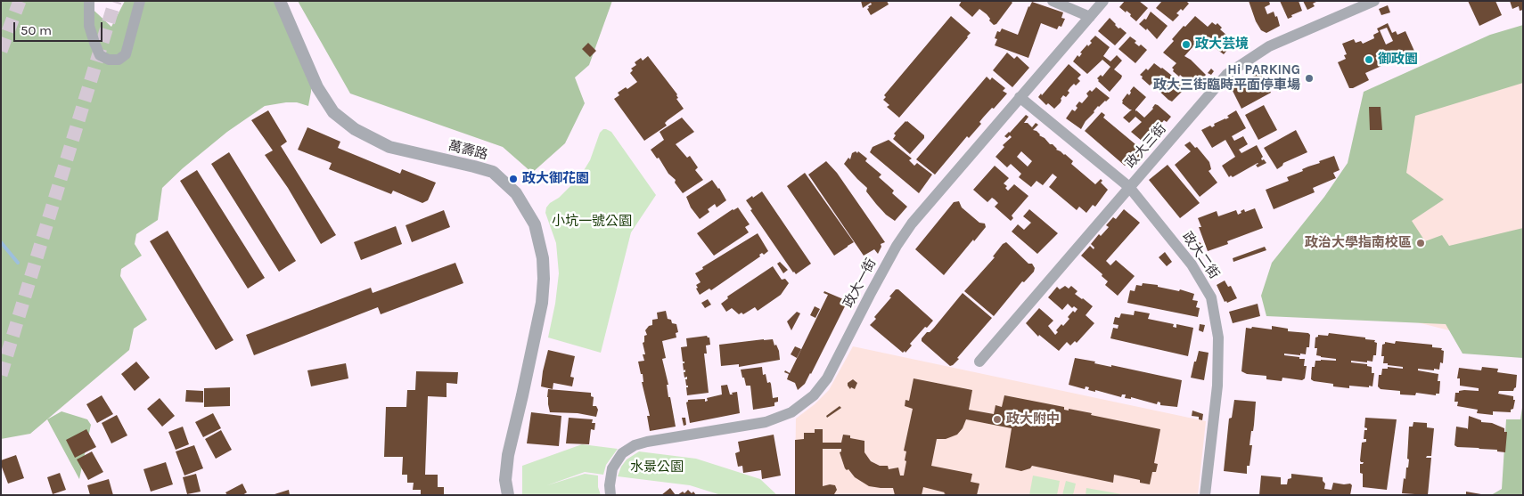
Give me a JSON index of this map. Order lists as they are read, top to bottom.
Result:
{
  "streets": {
    "street": [
      "政大三街",
      "萬壽路",
      "政大二街",
      "政大一街"
    ]
  },
  "crossings": [
    ["政大三街", "政大二街"],
    ["政大二街", "政大一街"]
  ],
  "parks": ["小坑一號公園", "水景公園"],
  "places": [
    "政大芸境",
    "御政園",
    "Hi PARKING 政大三街臨時平面停車場",
    "政大御花園",
    "政治大學指南校區",
    "政大附中"
  ],
  "scale_bar": "50 m"
}
